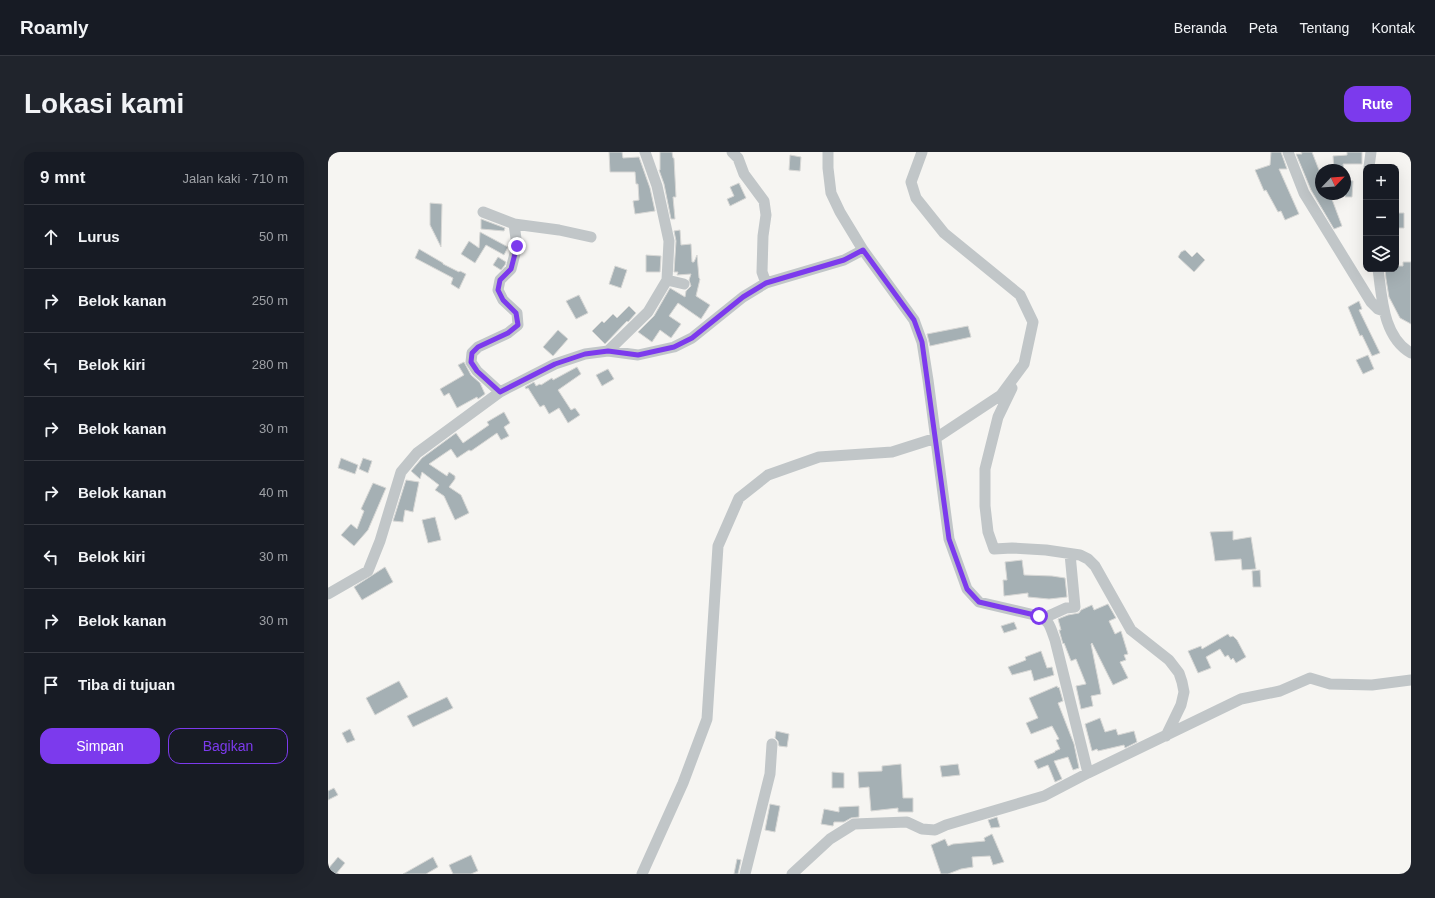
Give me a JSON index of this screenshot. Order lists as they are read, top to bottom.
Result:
{
  "north": "top right",
  "page": {
    "header": "Roamly",
    "nav": [
      "Beranda",
      "Peta",
      "Tentang",
      "Kontak"
    ],
    "buttons": [
      "Rute",
      ["Simpan", "Bagikan"]
    ],
    "title": "Lokasi kami",
    "heading": ["9 mnt", "Jalan kaki · 710 m"],
    "map_buttons": ["+", "−"],
    "list": [
      ["Lurus", "50 m"],
      ["Belok kanan", "250 m"],
      ["Belok kiri", "280 m"],
      ["Belok kanan", "30 m"],
      ["Belok kanan", "40 m"],
      ["Belok kiri", "30 m"],
      ["Belok kanan", "30 m"],
      "Tiba di tujuan"
    ]
  }
}
